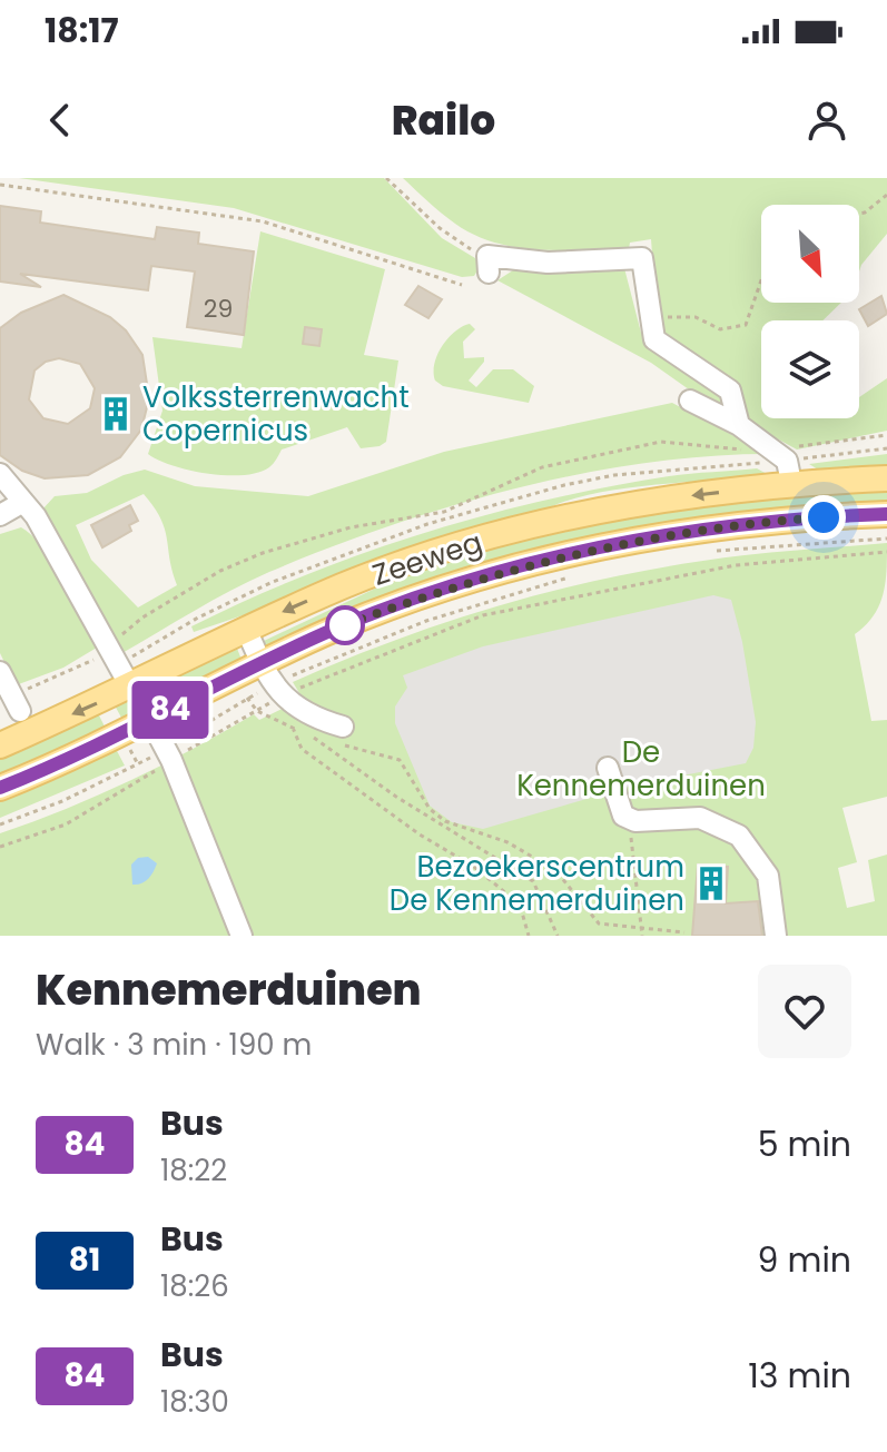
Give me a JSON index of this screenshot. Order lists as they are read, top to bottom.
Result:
{
  "streets": {
    "main road": ["Zeeweg"]
  },
  "parks": ["De Kennemerduinen"],
  "places": {
    "building": ["Volkssterrenwacht Copernicus", "Bezoekerscentrum De Kennemerduinen"]
  },
  "lines": ["bus line 84"],
  "house_numbers": ["29"],
  "north": "bottom right",
  "page": {
    "status": "18:17",
    "header": "Railo",
    "on_map": "84",
    "heading": ["Kennemerduinen", "Walk · 3 min · 190 m"],
    "list": [
      {
        "mark": "84",
        "name": "Bus",
        "note": "18:22",
        "value": "5 min"
      },
      {
        "mark": "81",
        "name": "Bus",
        "note": "18:26",
        "value": "9 min"
      },
      {
        "mark": "84",
        "name": "Bus",
        "note": "18:30",
        "value": "13 min"
      }
    ]
  }
}
